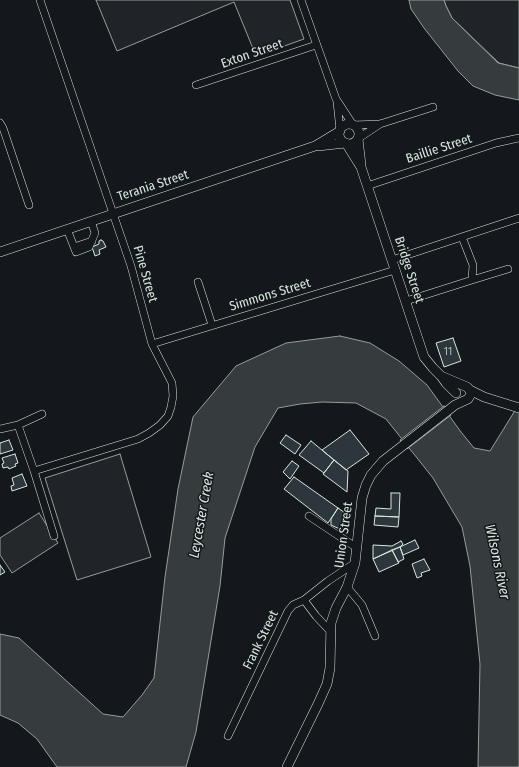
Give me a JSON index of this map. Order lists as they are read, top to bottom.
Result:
{
  "streets": {
    "main road": ["Terania Street", "Bridge Street", "Union Street"],
    "street": [
      "Exton Street",
      "Baillie Street",
      "Pine Street",
      "Simmons Street",
      "Frank Street"
    ]
  },
  "crossings": [
    ["Baillie Street", "Bridge Street"],
    ["Terania Street", "Bridge Street"],
    ["Terania Street", "Pine Street"],
    ["Bridge Street", "Simmons Street"],
    ["Bridge Street", "Union Street"],
    ["Pine Street", "Simmons Street"],
    ["Union Street", "Frank Street"]
  ],
  "water": ["Leycester Creek", "Wilsons River"],
  "house_numbers": ["11"]
}
